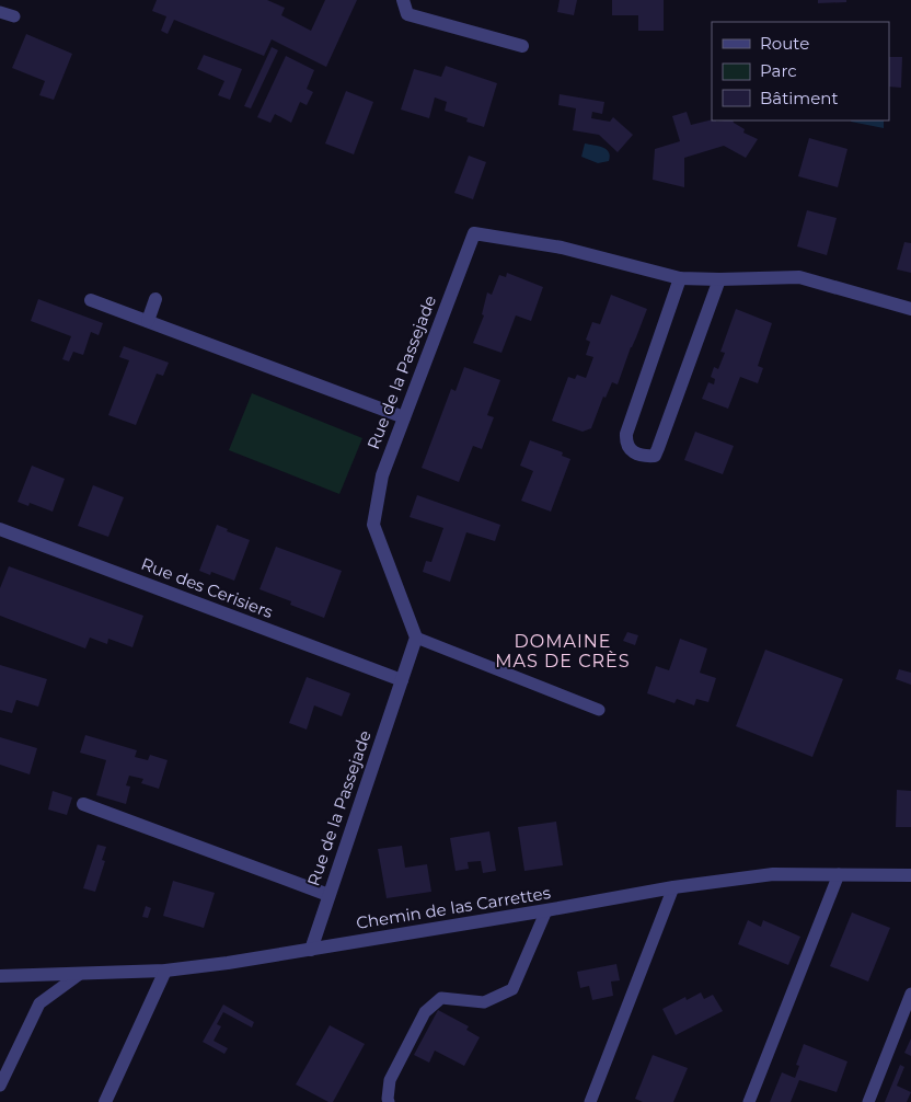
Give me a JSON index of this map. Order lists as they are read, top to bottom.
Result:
{
  "streets": {
    "street": ["Rue de la Passejade", "Rue des Cerisiers", "Chemin de las Carrettes"]
  },
  "crossings": [
    ["Rue de la Passejade", "Rue des Cerisiers"],
    ["Rue de la Passejade", "Chemin de las Carrettes"]
  ],
  "districts": ["DOMAINE MAS DE CRÈS"],
  "legend": ["Route", "Parc", "Bâtiment"]
}
